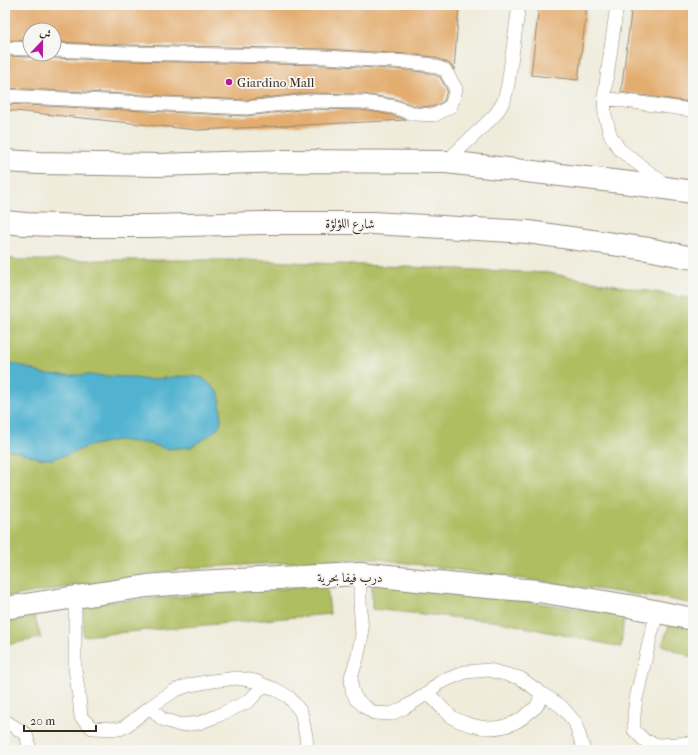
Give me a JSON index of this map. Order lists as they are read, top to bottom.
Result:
{
  "streets": {
    "main road": ["شارع اللؤلؤة", "درب فيفا بحرية"]
  },
  "places": ["Giardino Mall"],
  "scale_bar": "20 m",
  "north": "top"
}
